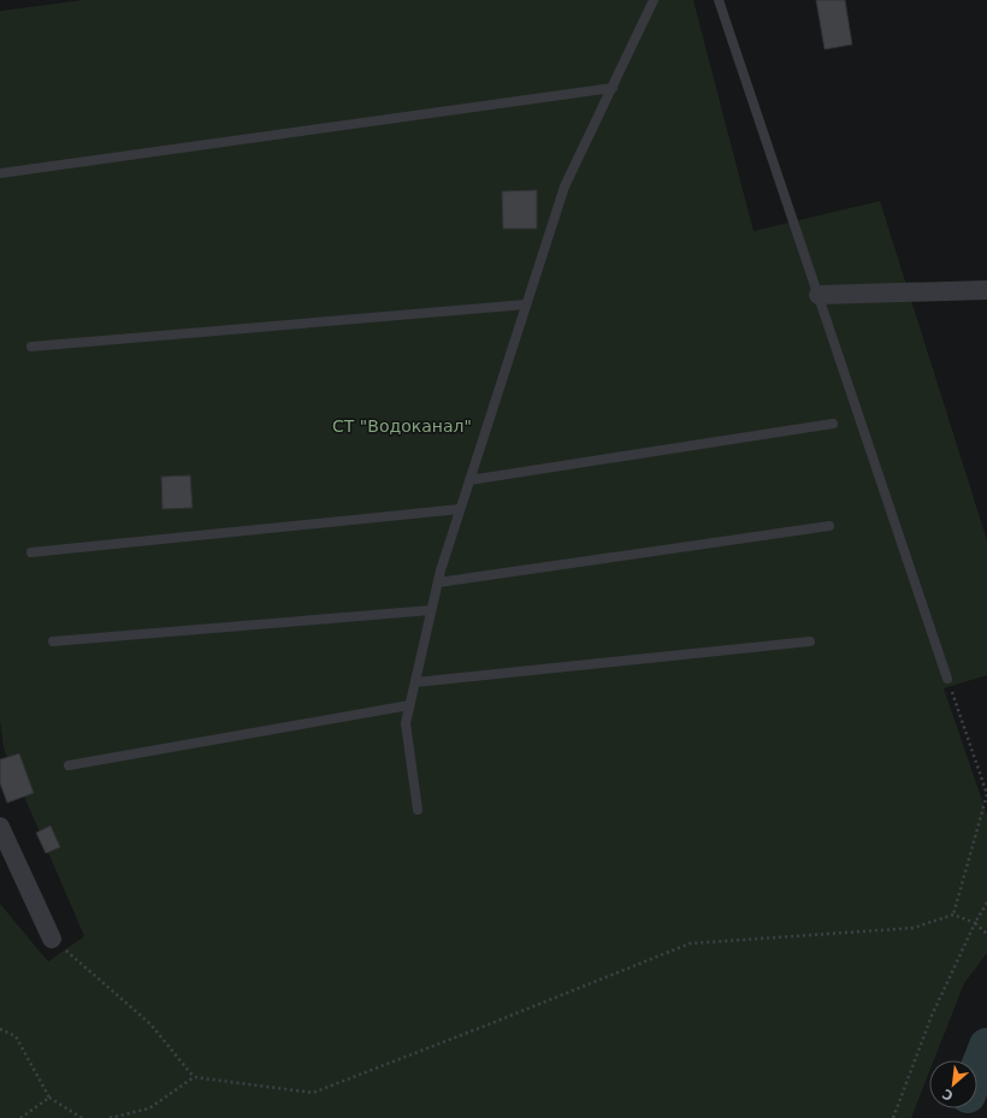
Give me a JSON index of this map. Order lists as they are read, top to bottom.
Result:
{
  "parks": ["СТ \"Водоканал\""],
  "north": "bottom left"
}
